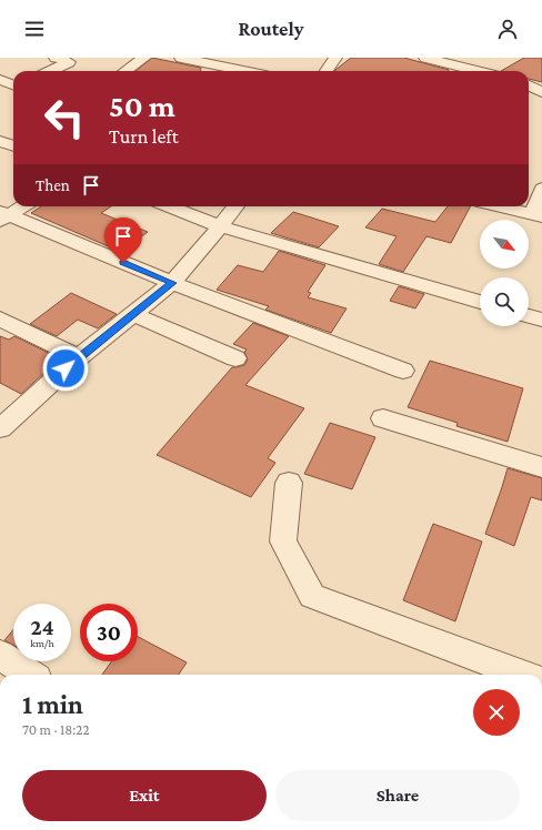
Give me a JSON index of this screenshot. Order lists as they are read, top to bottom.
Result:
{
  "north": "bottom right",
  "page": {
    "header": "Routely",
    "turn": ["50 m", "Turn left"],
    "then": "Then",
    "speed": "24 km/h",
    "limit": "30",
    "heading": ["1 min", "70 m · 18:22"],
    "buttons": ["Exit", "Share"]
  }
}
